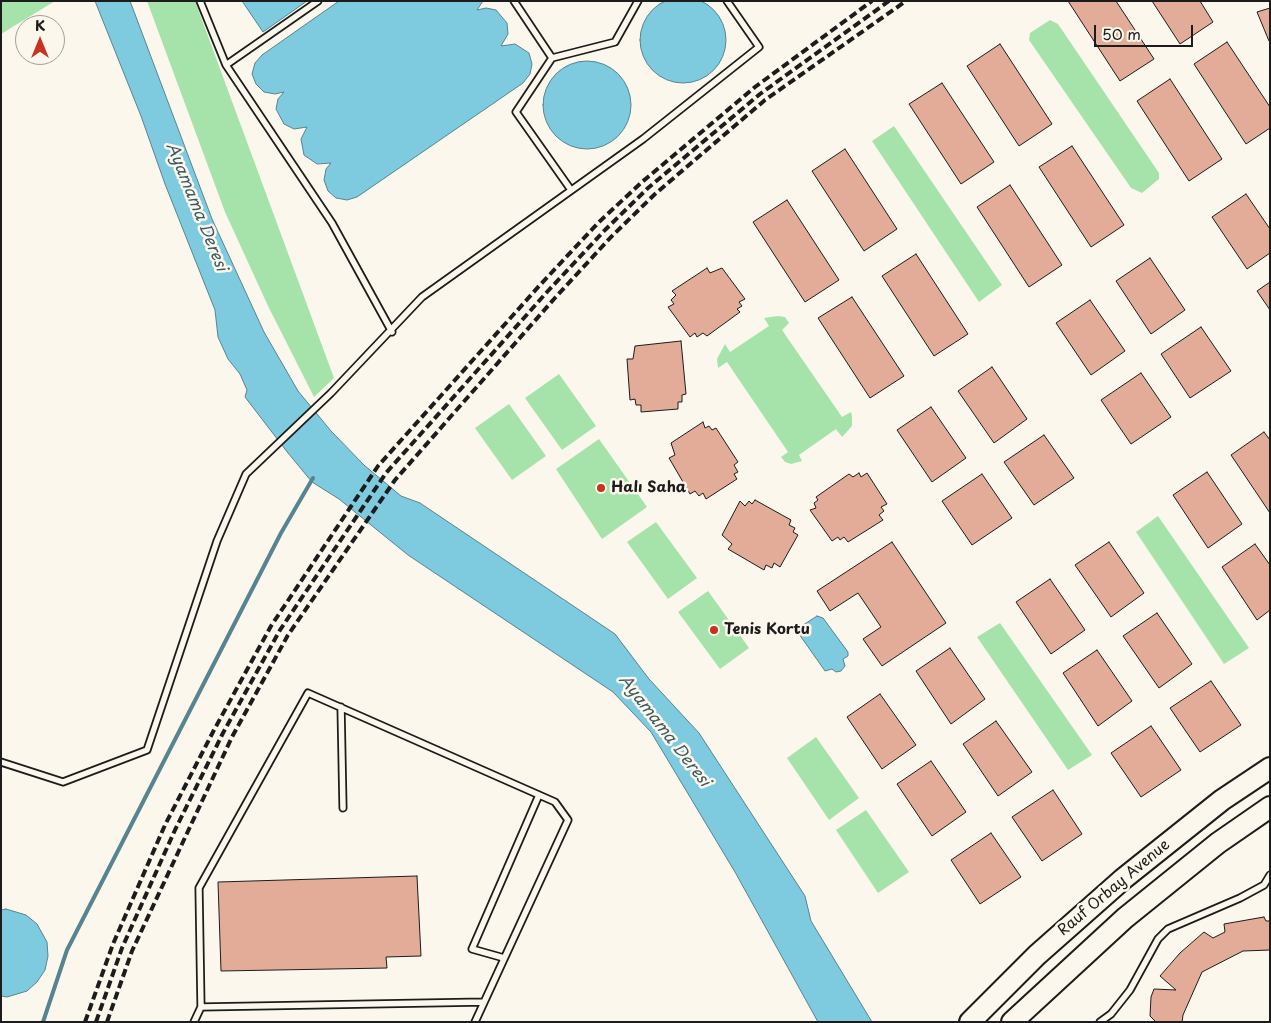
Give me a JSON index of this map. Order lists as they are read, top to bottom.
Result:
{
  "streets": {
    "highway": ["Rauf Orbay Avenue"]
  },
  "water": ["Ayamama Deresi"],
  "places": ["Halı Saha", "Tenis Kortu"],
  "scale_bar": "50 m",
  "north": "top"
}
